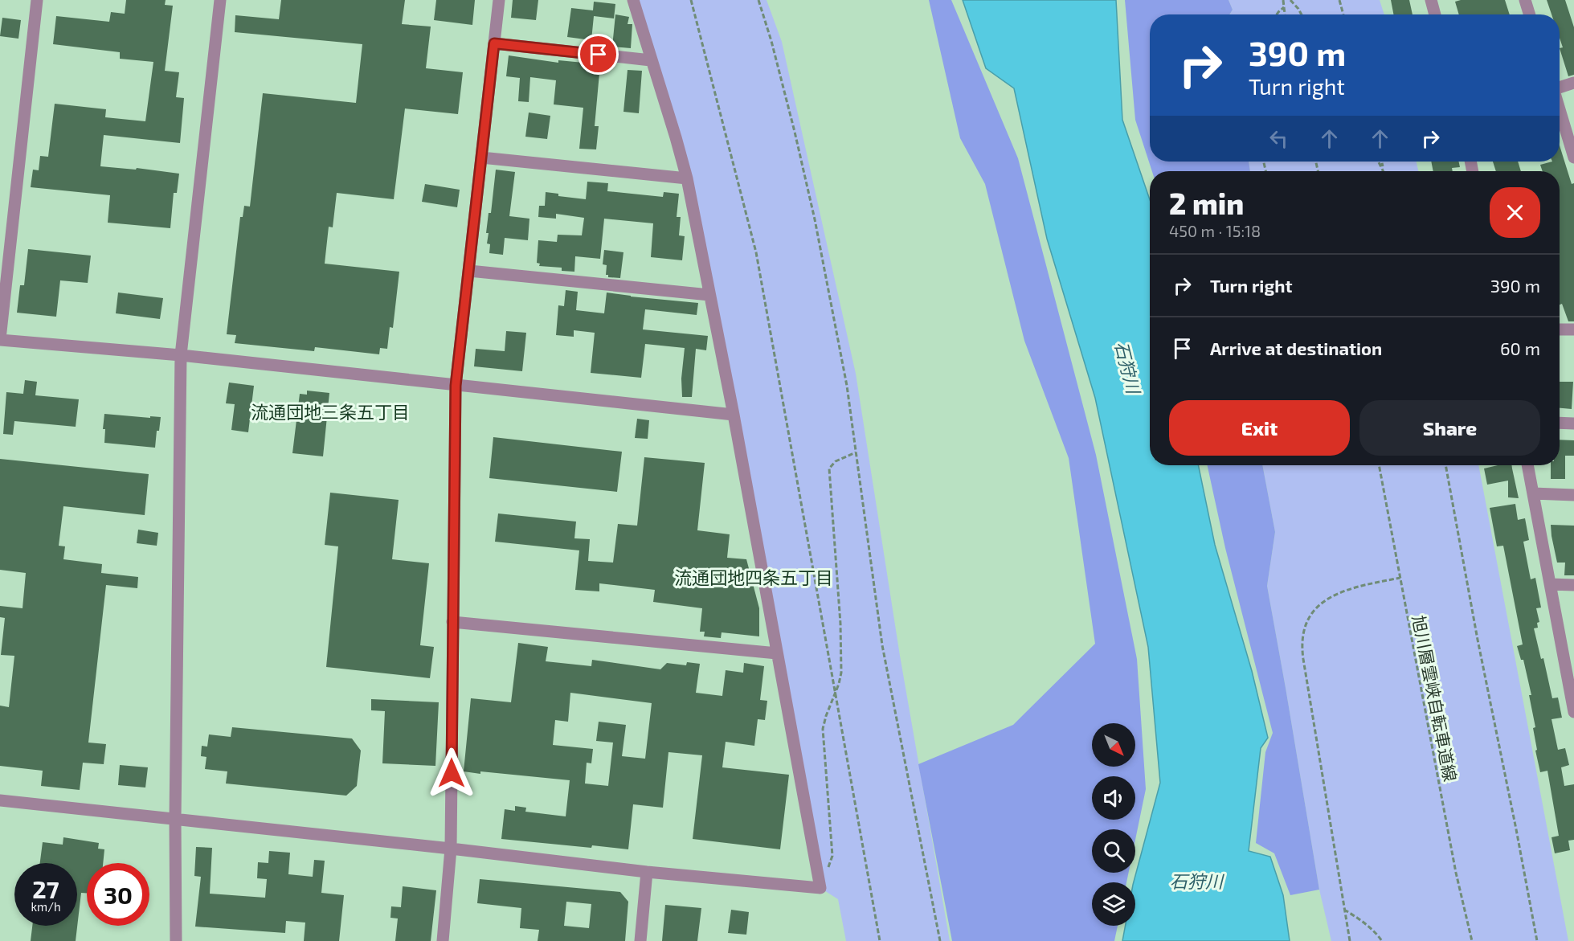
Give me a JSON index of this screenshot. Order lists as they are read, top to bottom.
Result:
{
  "streets": {
    "path": ["旭川層雲峡自転車道線"]
  },
  "districts": ["流通団地三条五丁目", "流通団地四条五丁目"],
  "water": ["石狩川"],
  "north": "bottom right",
  "page": {
    "turn": ["390 m", "Turn right"],
    "heading": ["2 min", "450 m · 15:18"],
    "list": [
      {
        "name": "Turn right",
        "value": "390 m"
      },
      {
        "name": "Arrive at destination",
        "value": "60 m"
      }
    ],
    "buttons": ["Exit", "Share"],
    "speed": "27 km/h",
    "limit": "30"
  }
}
